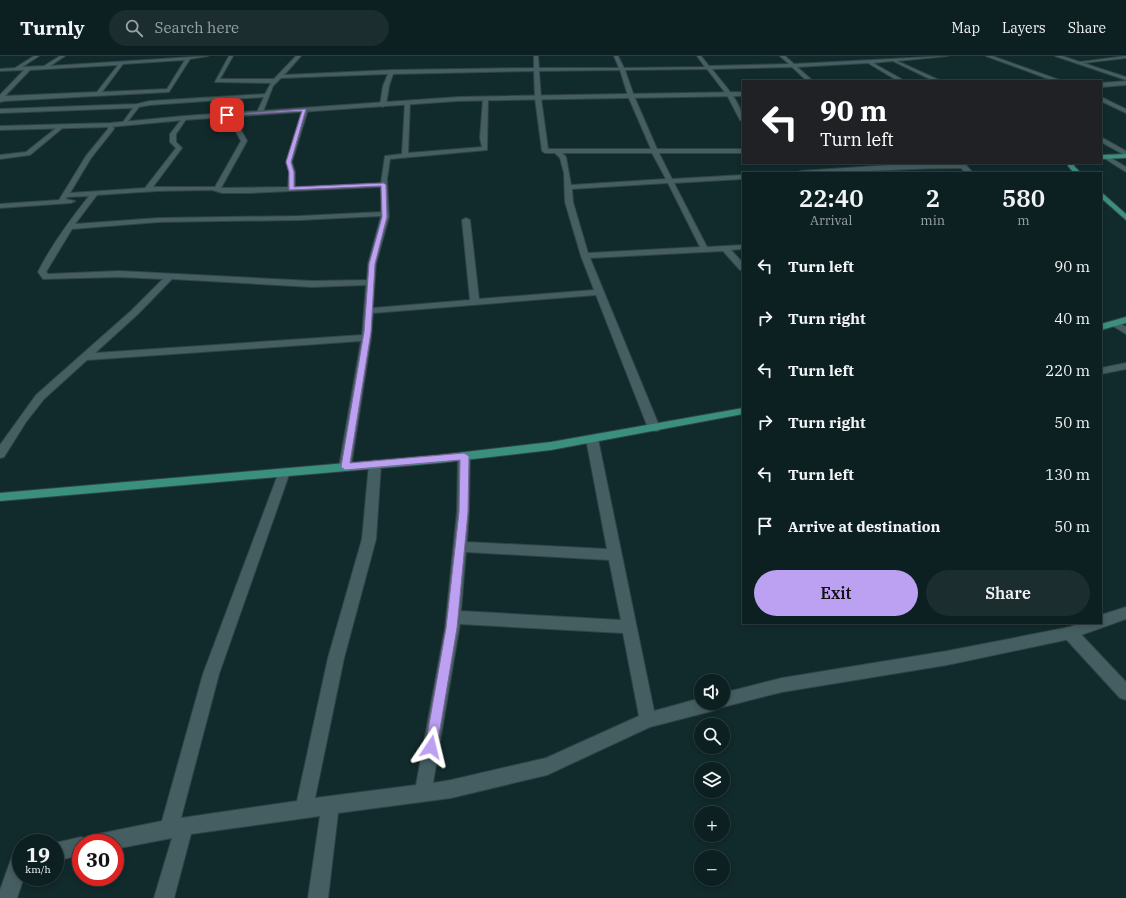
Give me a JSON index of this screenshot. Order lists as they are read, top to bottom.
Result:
{
  "page": {
    "header": "Turnly",
    "search": "Search here",
    "nav": ["Map", "Layers", "Share"],
    "turn": ["90 m", "Turn left"],
    "eta": [
      "22:40",
      "Arrival",
      "2",
      "min",
      "580",
      "m"
    ],
    "list": [
      {
        "name": "Turn left",
        "value": "90 m"
      },
      {
        "name": "Turn right",
        "value": "40 m"
      },
      {
        "name": "Turn left",
        "value": "220 m"
      },
      {
        "name": "Turn right",
        "value": "50 m"
      },
      {
        "name": "Turn left",
        "value": "130 m"
      },
      {
        "name": "Arrive at destination",
        "value": "50 m"
      }
    ],
    "buttons": ["Exit", "Share"],
    "map_buttons": ["+", "−"],
    "speed": "19 km/h",
    "limit": "30"
  }
}
